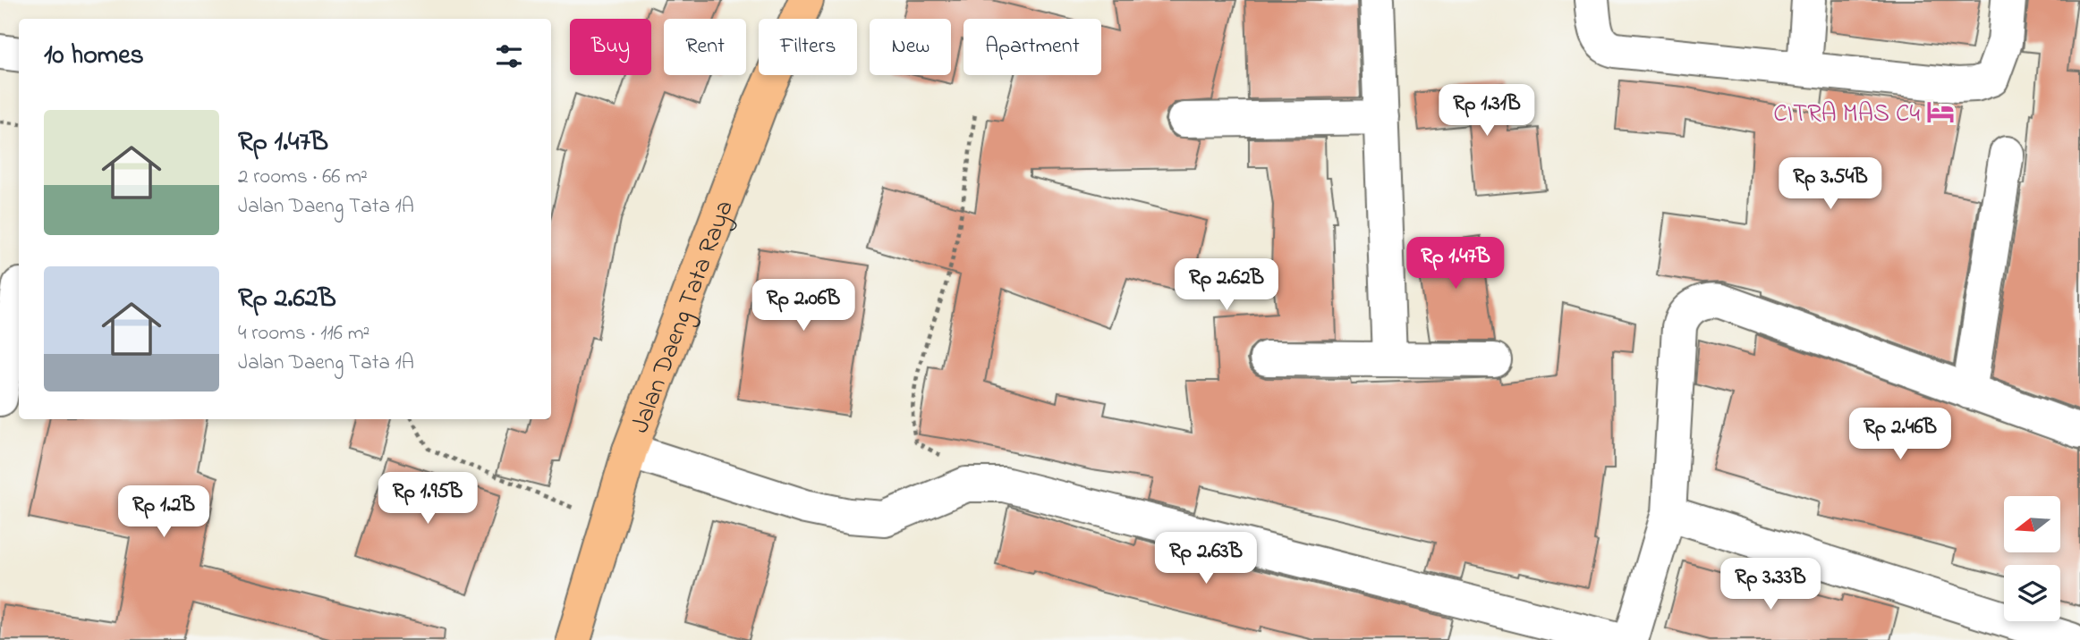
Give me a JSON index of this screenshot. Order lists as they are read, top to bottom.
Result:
{
  "streets": {
    "main road": ["Jalan Daeng Tata Raya"]
  },
  "places": {
    "hotel": ["CITRA MAS C4"]
  },
  "north": "left",
  "page": {
    "chip": [
      "Buy",
      "Rent",
      "Filters",
      "New",
      "Apartment"
    ],
    "heading": "10 homes",
    "price": [
      "Rp 1.31B",
      "Rp 3.54B",
      "Rp 1.47B",
      "Rp 2.62B",
      "Rp 2.06B",
      "Rp 2.46B",
      "Rp 1.95B",
      "Rp 1.2B",
      "Rp 2.63B",
      "Rp 3.33B"
    ],
    "list": [
      {
        "name": "Rp 1.47B",
        "note": "2 rooms · 66 m² · Jalan Daeng Tata 1A"
      },
      {
        "name": "Rp 2.62B",
        "note": "4 rooms · 116 m² · Jalan Daeng Tata 1A"
      }
    ]
  }
}
